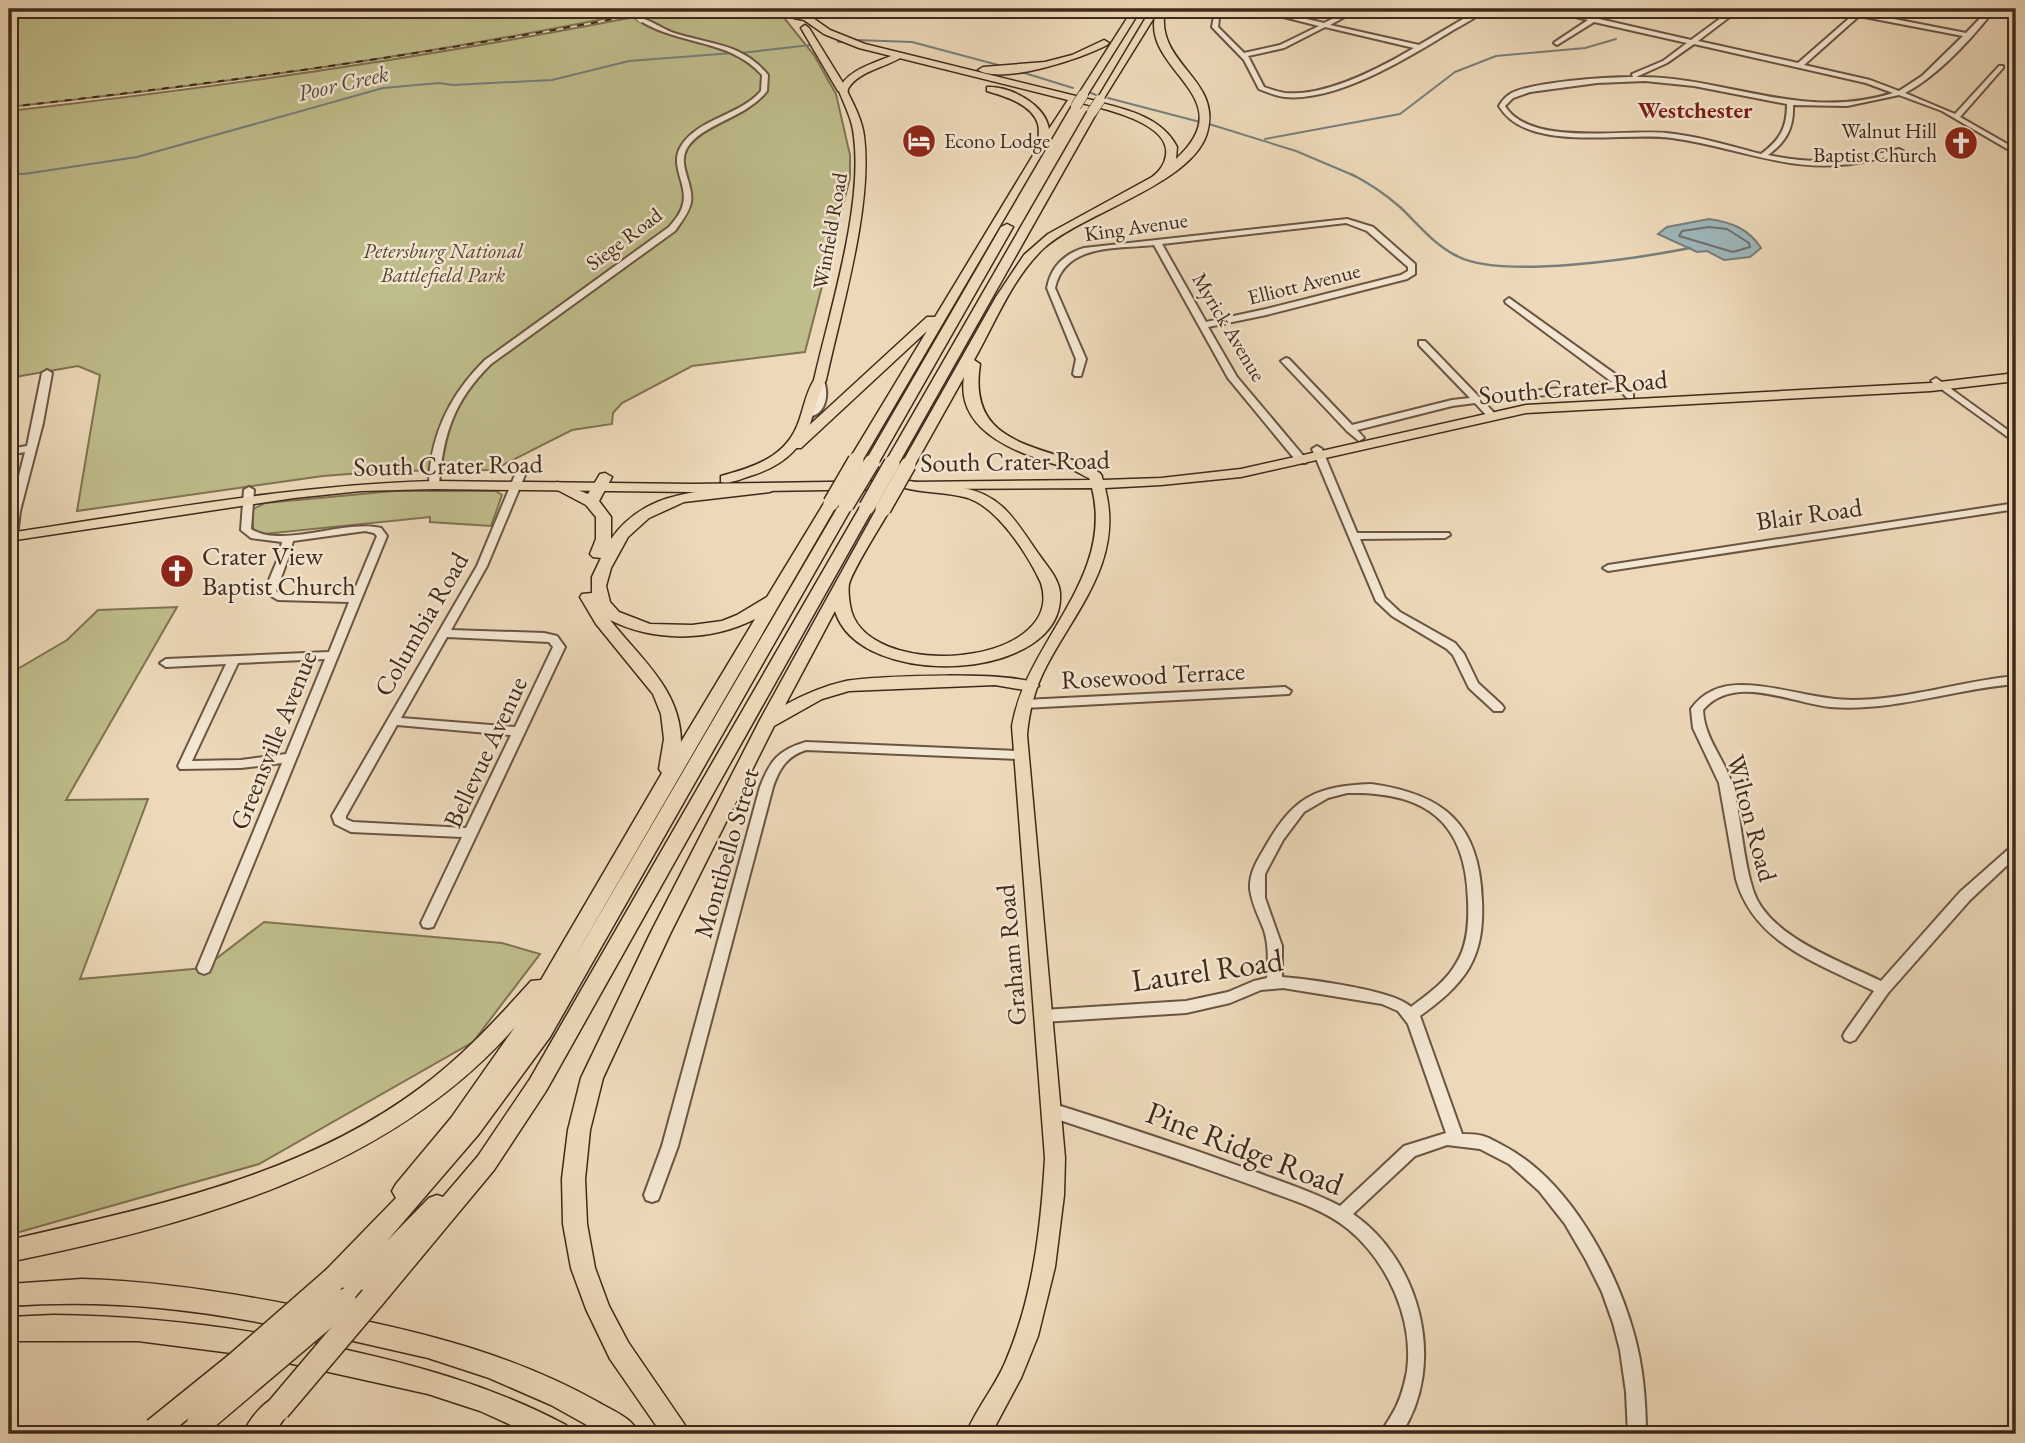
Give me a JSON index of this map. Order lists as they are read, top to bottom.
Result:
{
  "streets": {
    "main road": ["Winfield Road", "South Crater Road", "Graham Road"],
    "street": [
      "King Avenue",
      "Siege Road",
      "Elliott Avenue",
      "Myrick Avenue",
      "Blair Road",
      "Columbia Road",
      "Rosewood Terrace",
      "Greensville Avenue",
      "Bellevue Avenue",
      "Wilton Road",
      "Montibello Street",
      "Laurel Road",
      "Pine Ridge Road"
    ]
  },
  "crossings": [
    ["King Avenue", "Elliott Avenue"],
    ["King Avenue", "Myrick Avenue"],
    ["Siege Road", "South Crater Road"],
    ["Elliott Avenue", "Myrick Avenue"],
    ["Myrick Avenue", "South Crater Road"],
    ["South Crater Road", "Columbia Road"],
    ["South Crater Road", "Graham Road"],
    ["Columbia Road", "Bellevue Avenue"],
    ["Rosewood Terrace", "Graham Road"],
    ["Montibello Street", "Graham Road"],
    ["Graham Road", "Laurel Road"],
    ["Graham Road", "Pine Ridge Road"]
  ],
  "districts": ["Westchester"],
  "water": ["Poor Creek"],
  "parks": ["Petersburg National Battlefield Park"],
  "places": {
    "hotel": ["Econo Lodge"],
    "church": ["Walnut Hill Baptist Church", "Crater View Baptist Church"]
  }
}
